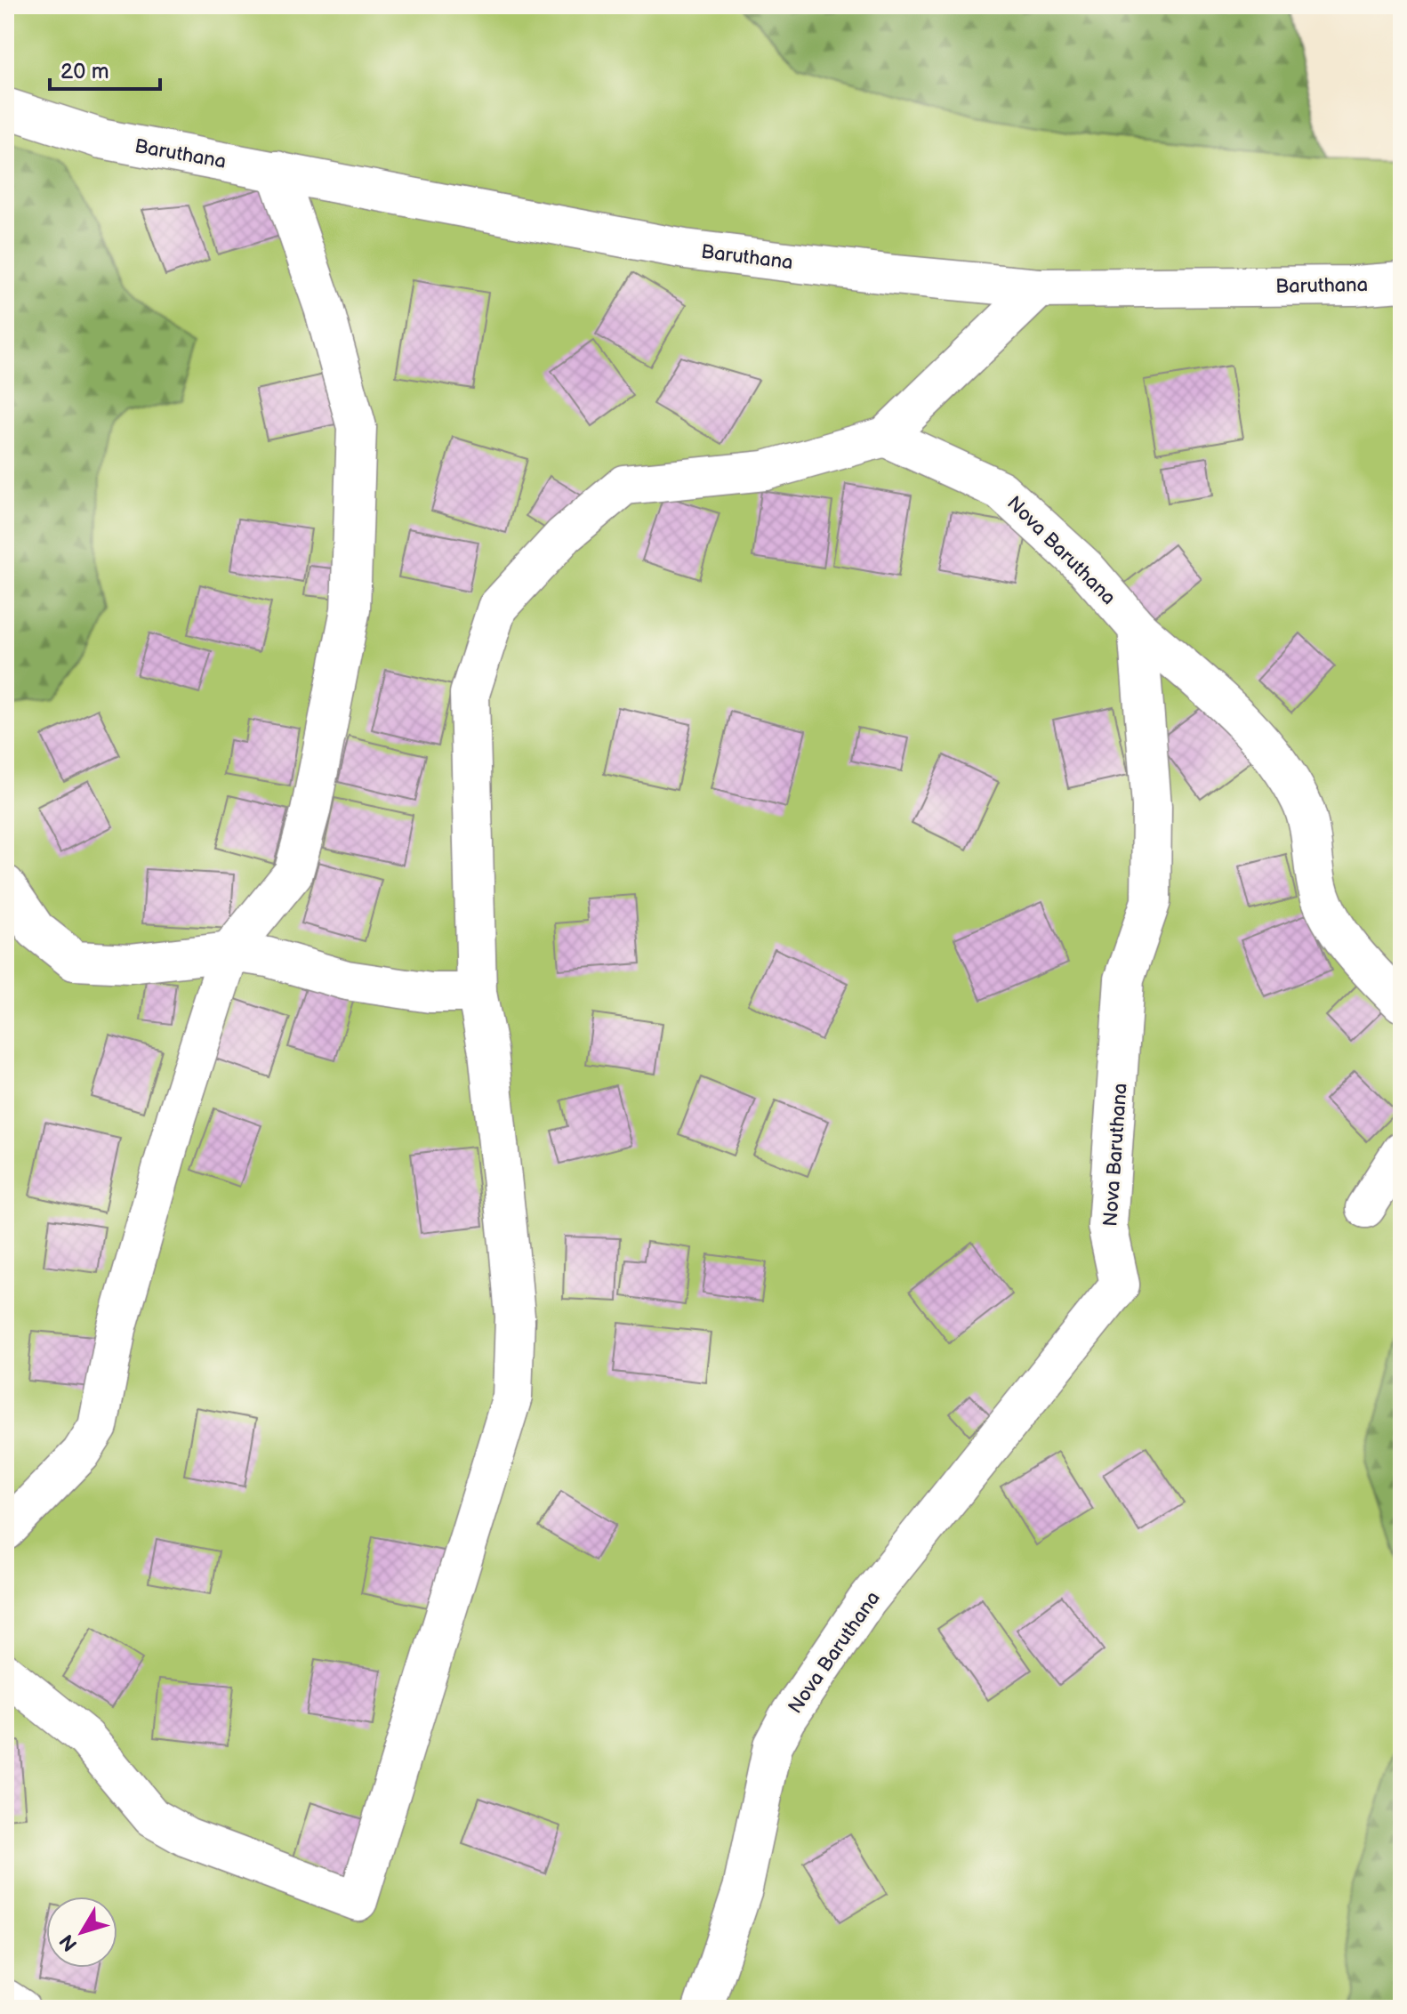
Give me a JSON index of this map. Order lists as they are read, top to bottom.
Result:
{
  "streets": {
    "street": ["Baruthana", "Nova Baruthana"]
  },
  "scale_bar": "20 m",
  "north": "bottom left"
}
